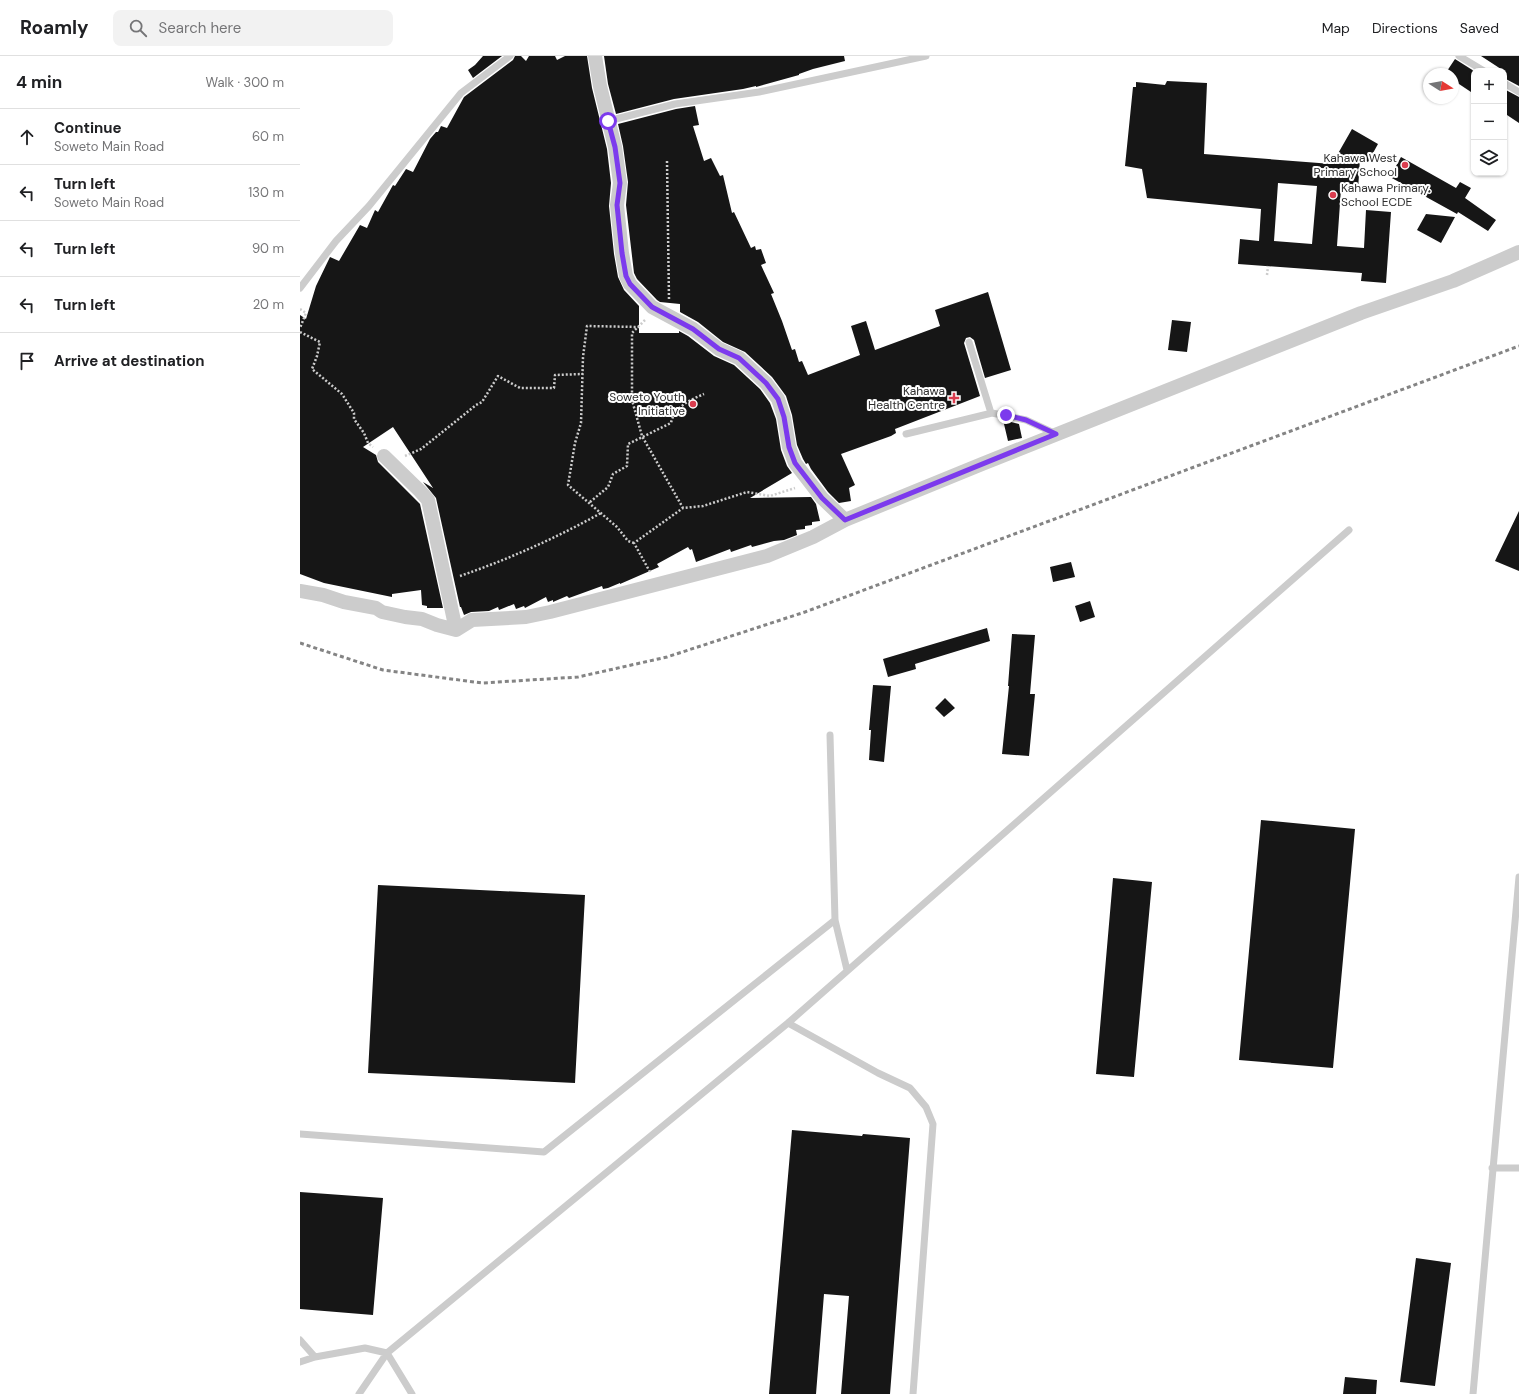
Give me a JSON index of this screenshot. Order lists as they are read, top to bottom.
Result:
{
  "places": {
    "other": ["Kahawa West Primary School", "Kahawa Primary. School ECDE", "Soweto Youth Initiative"],
    "health": ["Kahawa Health Centre"]
  },
  "north": "right",
  "page": {
    "header": "Roamly",
    "search": "Search here",
    "nav": ["Map", "Directions", "Saved"],
    "heading": ["4 min", "Walk · 300 m"],
    "map_buttons": ["+", "−"],
    "list": [
      ["Continue", "Soweto Main Road", "60 m"],
      ["Turn left", "Soweto Main Road", "130 m"],
      ["Turn left", "90 m"],
      ["Turn left", "20 m"],
      "Arrive at destination"
    ]
  }
}
